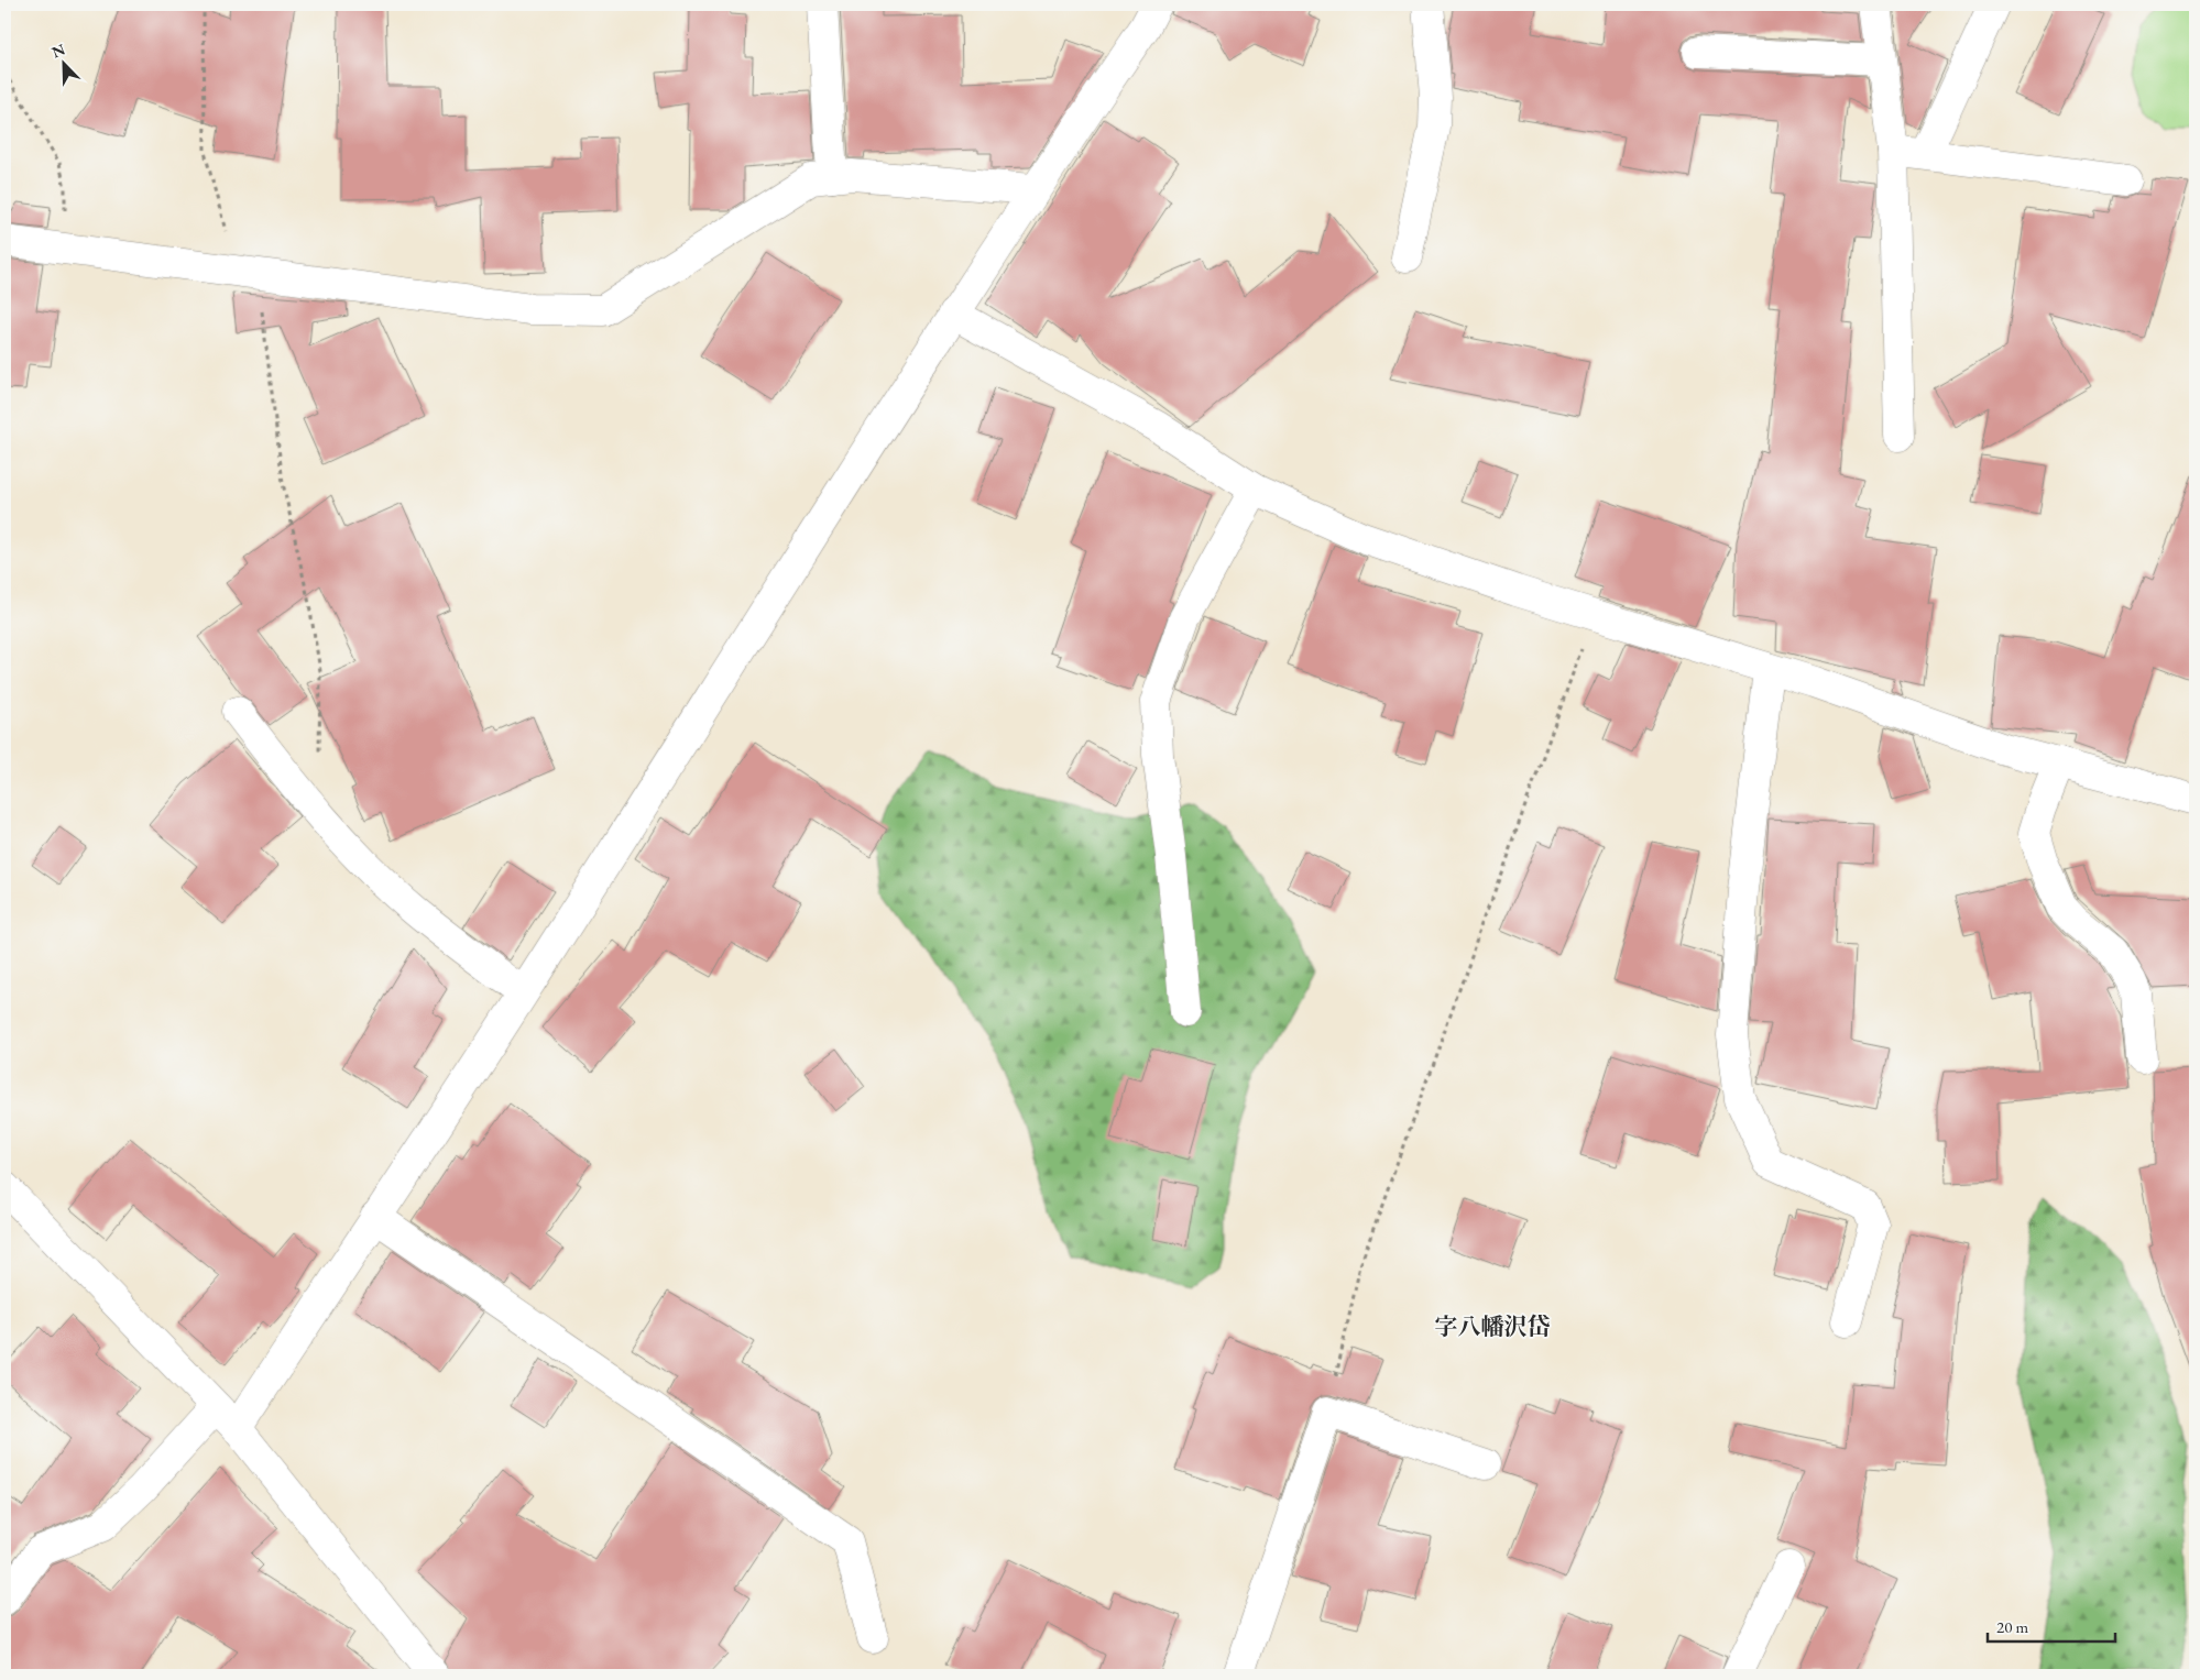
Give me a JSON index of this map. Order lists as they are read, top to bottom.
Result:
{
  "districts": ["字八幡沢岱"],
  "scale_bar": "20 m",
  "north": "top left"
}
